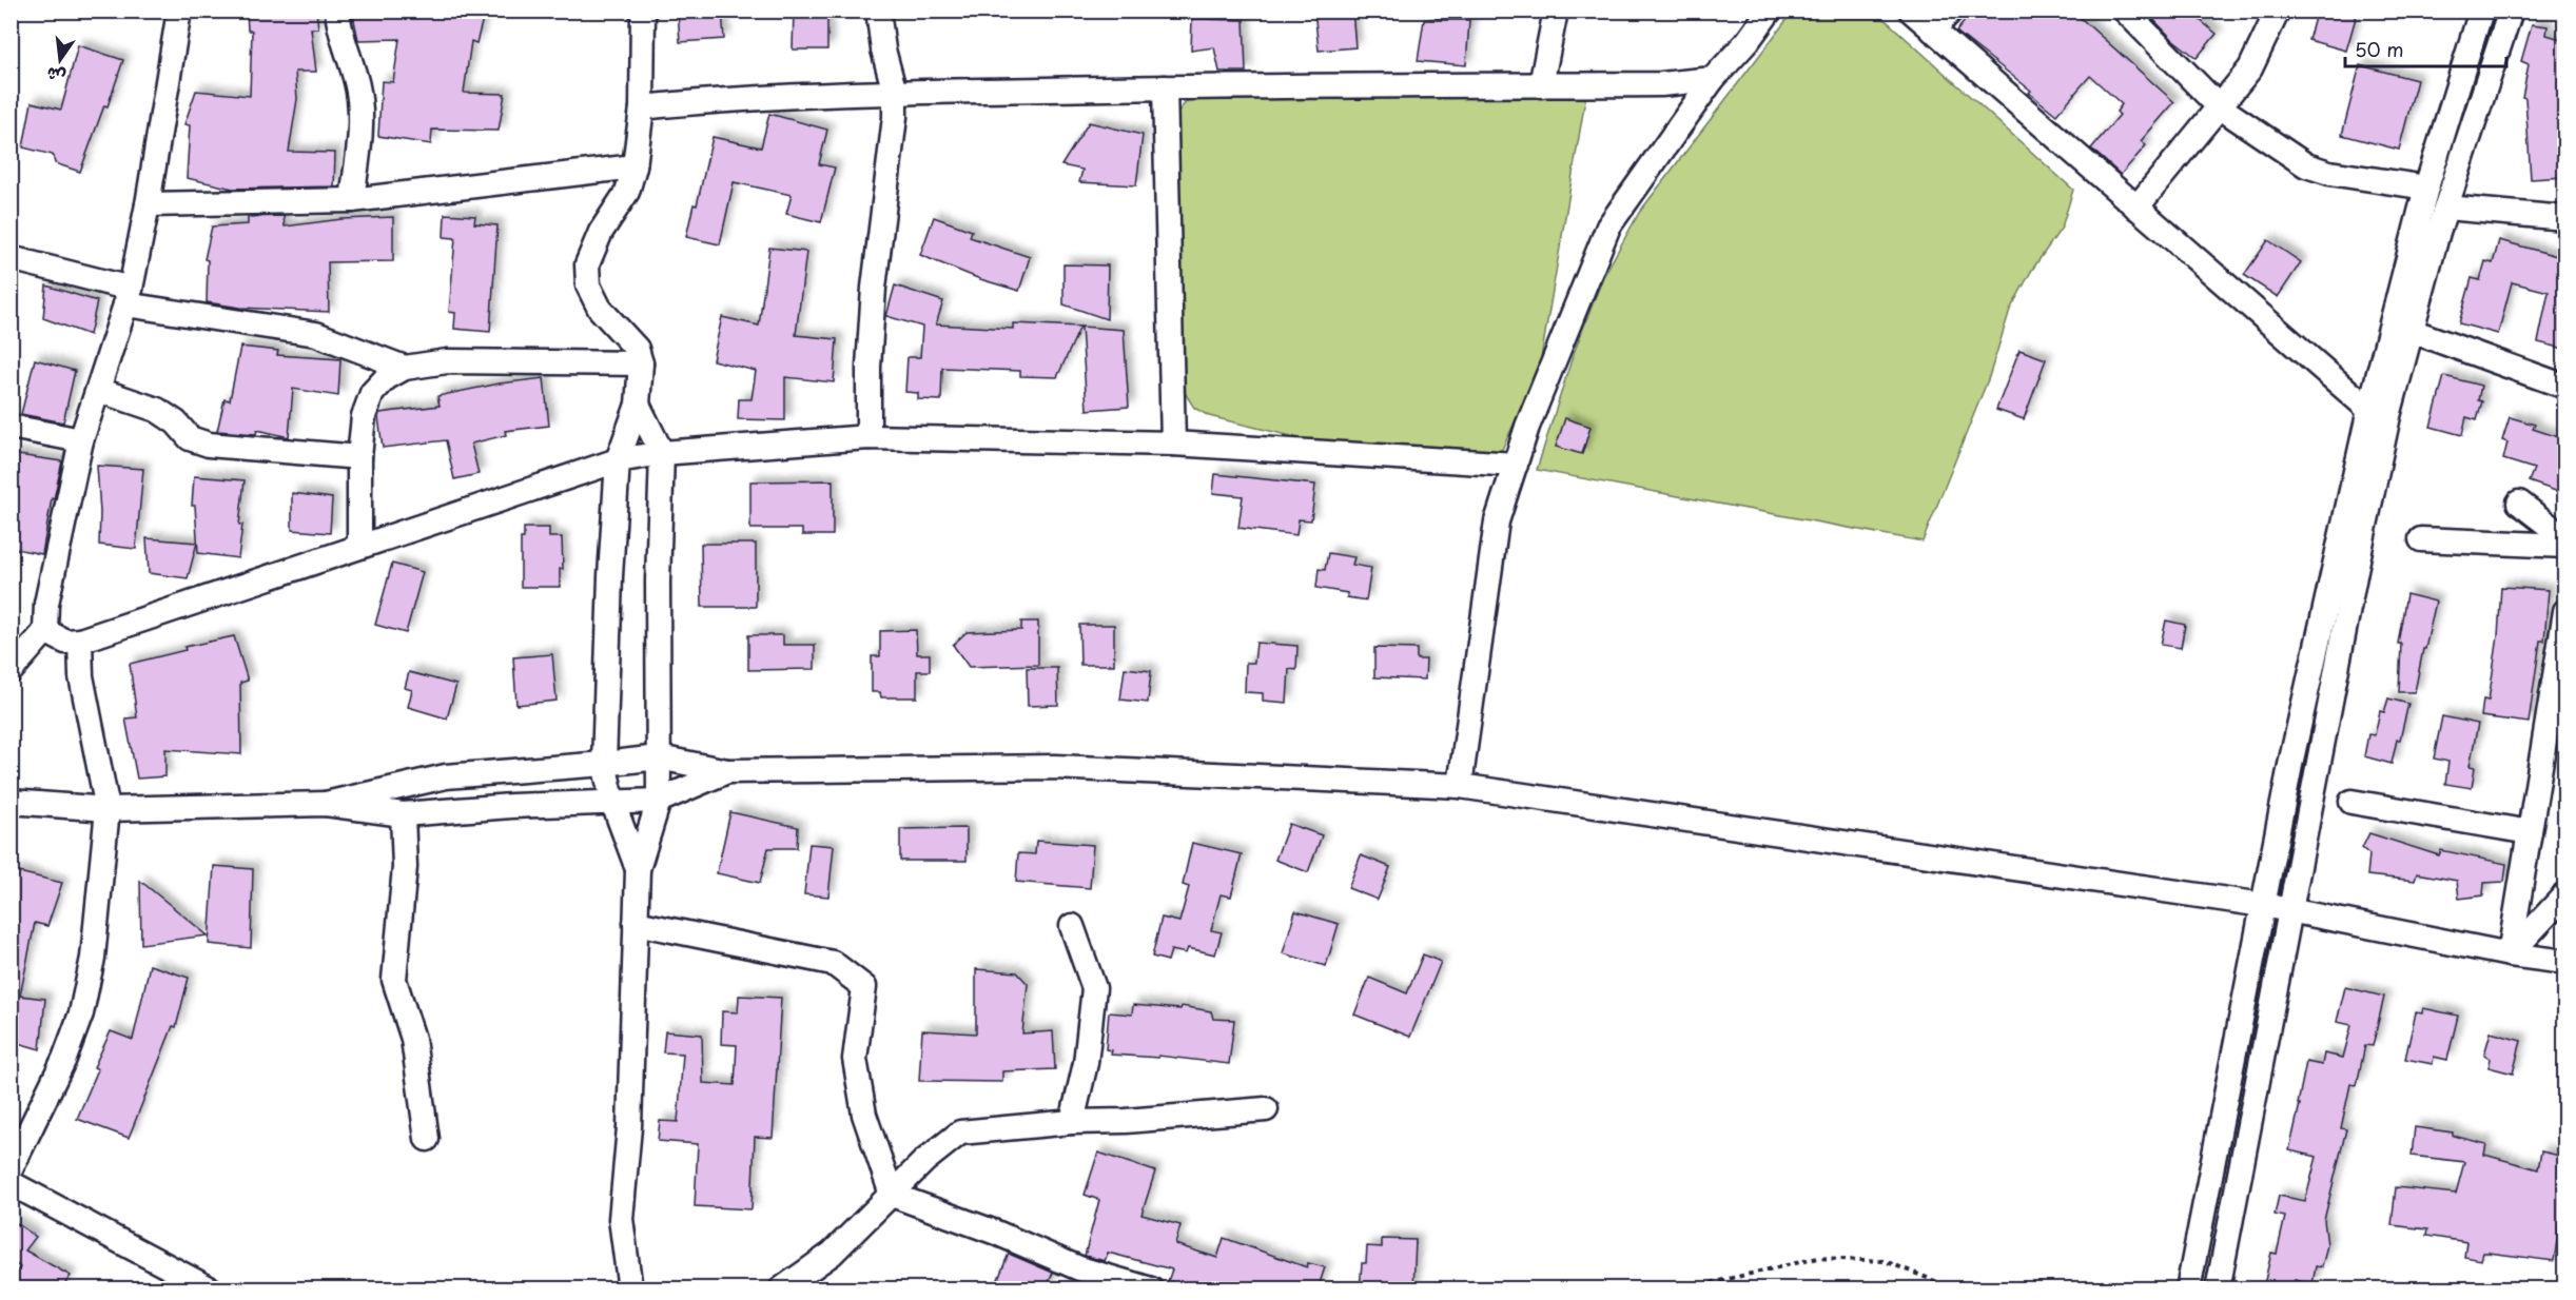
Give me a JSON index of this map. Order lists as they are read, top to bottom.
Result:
{
  "scale_bar": "50 m",
  "north": "bottom"
}
